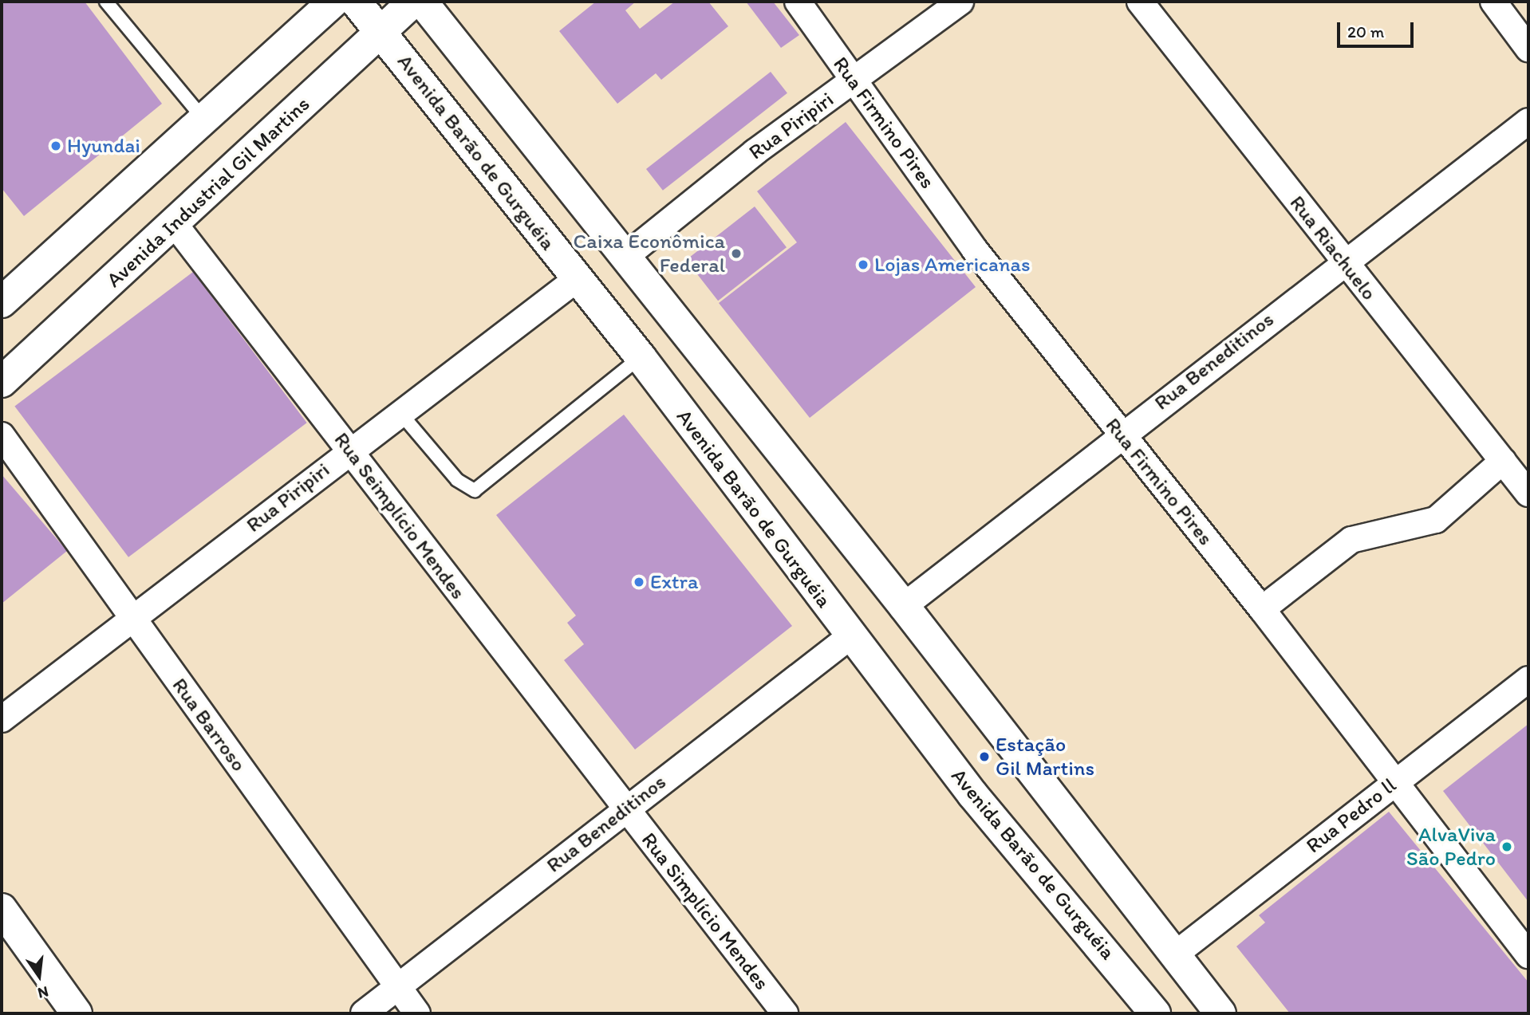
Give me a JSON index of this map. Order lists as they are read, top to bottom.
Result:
{
  "streets": {
    "main road": ["Avenida Barão de Gurguéia", "Avenida Industrial Gil Martins"],
    "street": [
      "Rua Firmino Pires",
      "Rua Piripiri",
      "Rua Riachuelo",
      "Rua Beneditinos",
      "Rua Seimplício Mendes",
      "Rua Barroso",
      "Rua Pedro ll",
      "Rua Simplício Mendes"
    ]
  },
  "crossings": [
    ["Rua Firmino Pires", "Rua Piripiri"],
    ["Rua Firmino Pires", "Rua Beneditinos"],
    ["Rua Firmino Pires", "Rua Pedro ll"],
    ["Rua Piripiri", "Avenida Barão de Gurguéia"],
    ["Rua Piripiri", "Rua Seimplício Mendes"],
    ["Rua Piripiri", "Rua Barroso"],
    ["Avenida Barão de Gurguéia", "Avenida Industrial Gil Martins"],
    ["Avenida Barão de Gurguéia", "Rua Beneditinos"],
    ["Avenida Industrial Gil Martins", "Rua Seimplício Mendes"],
    ["Rua Riachuelo", "Rua Beneditinos"],
    ["Rua Beneditinos", "Rua Seimplício Mendes"],
    ["Rua Beneditinos", "Rua Barroso"],
    ["Rua Beneditinos", "Rua Simplício Mendes"],
    ["Rua Seimplício Mendes", "Rua Simplício Mendes"]
  ],
  "places": [
    "Hyundai",
    "Caixa Econômica Federal",
    "Lojas Americanas",
    "Extra",
    "Estação Gil Martins",
    "AlvaViva São Pedro"
  ],
  "scale_bar": "20 m",
  "north": "bottom"
}
